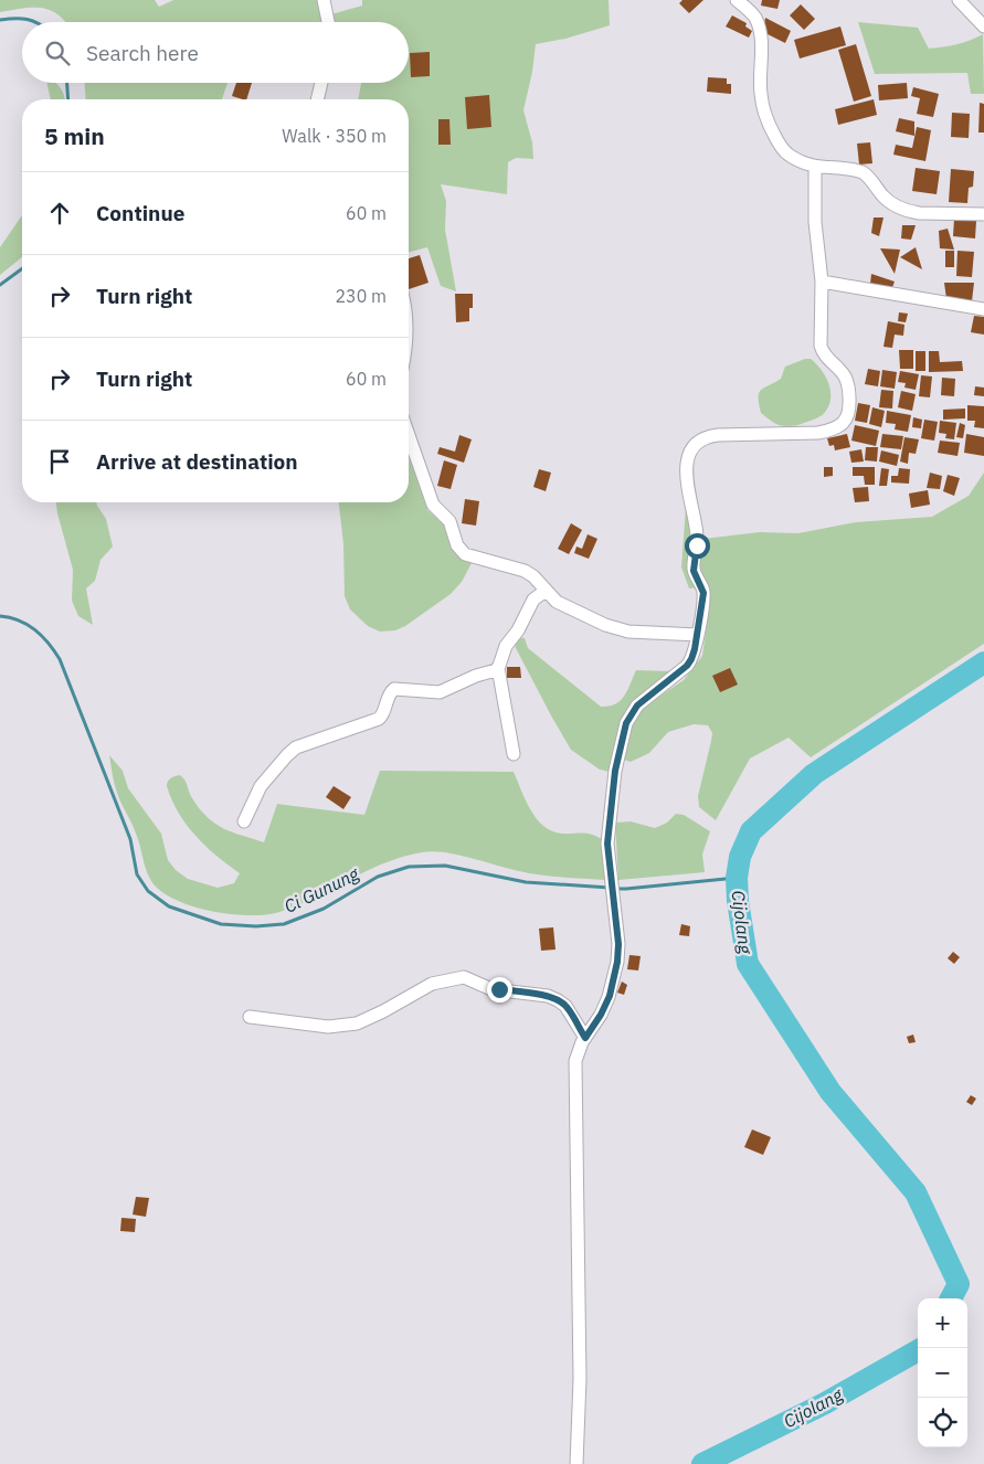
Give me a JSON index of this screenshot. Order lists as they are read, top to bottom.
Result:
{
  "water": ["Ci Gunung", "Cijolang"],
  "page": {
    "search": "Search here",
    "heading": ["5 min", "Walk · 350 m"],
    "list": [
      ["Continue", "60 m"],
      ["Turn right", "230 m"],
      ["Turn right", "60 m"],
      "Arrive at destination"
    ],
    "map_buttons": ["+", "−"]
  }
}
